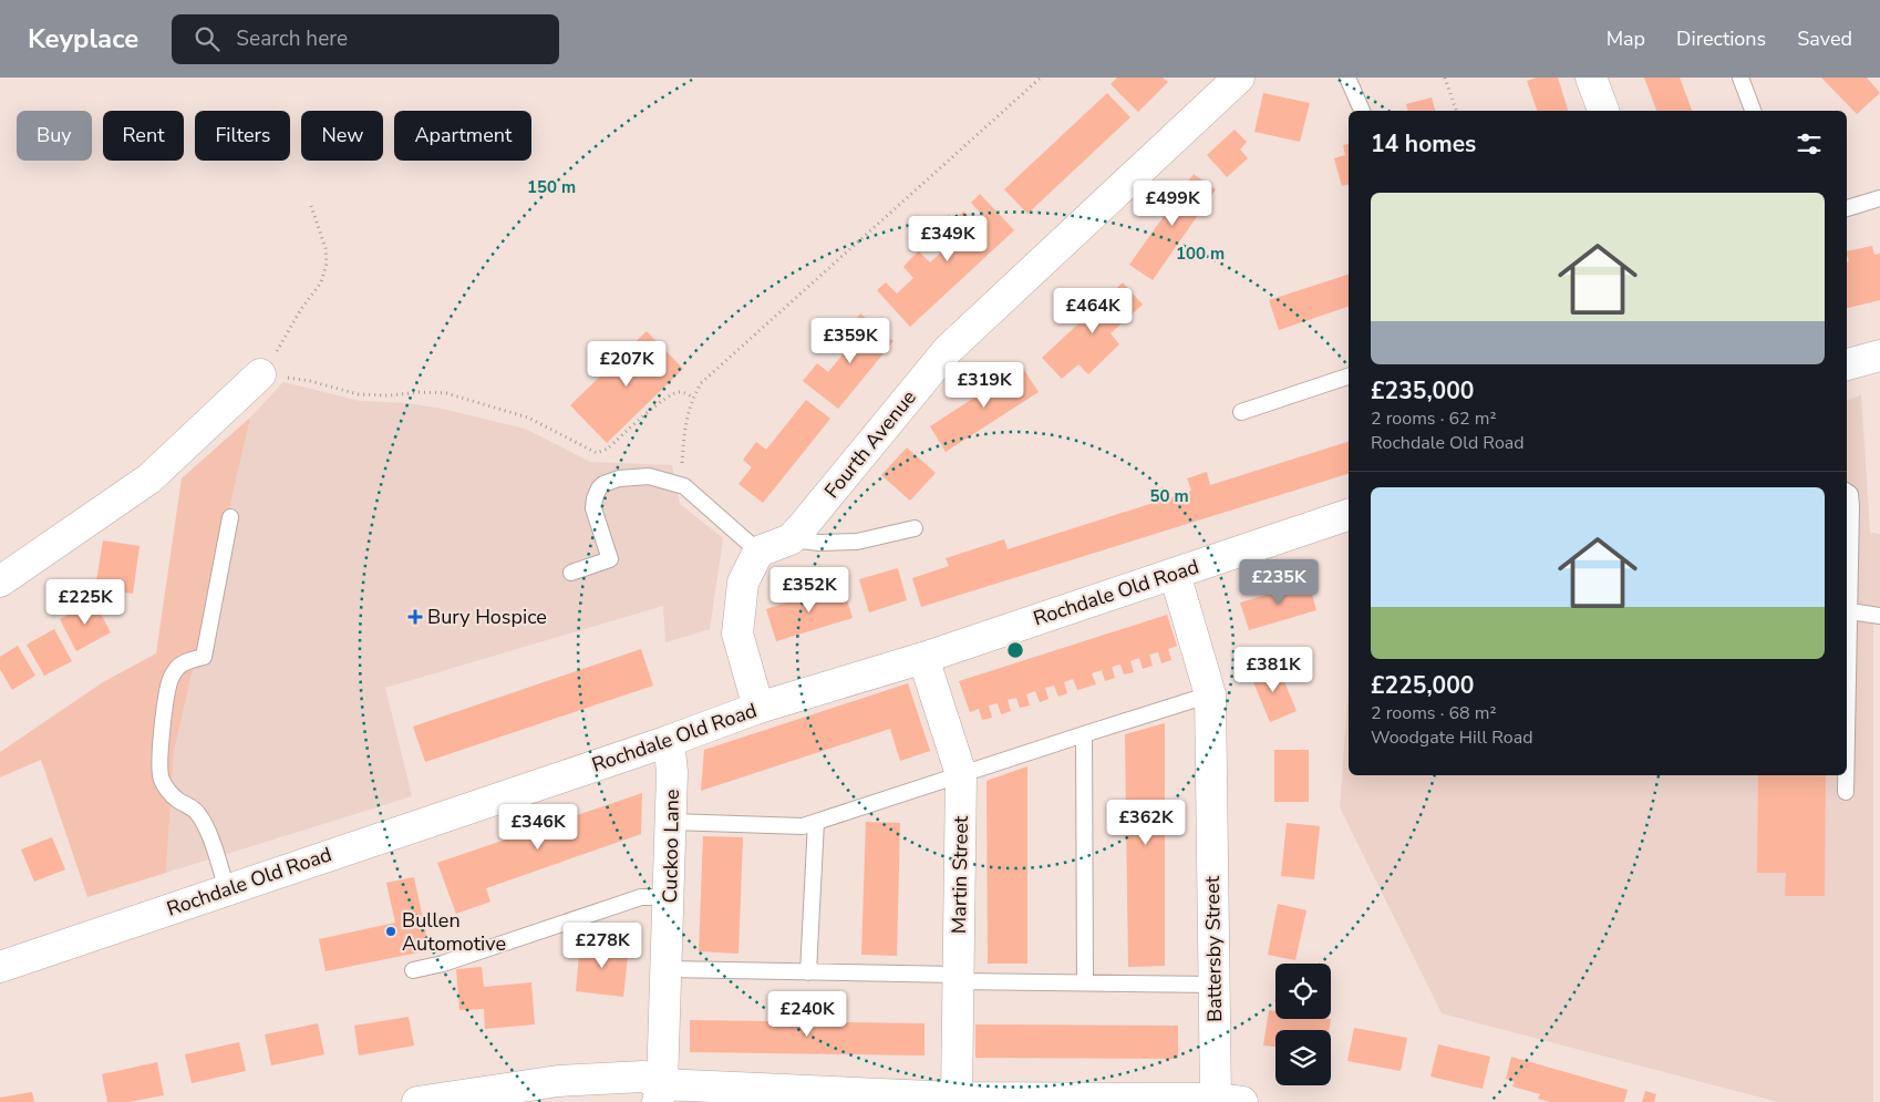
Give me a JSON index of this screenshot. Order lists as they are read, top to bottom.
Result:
{
  "streets": {
    "street": [
      "Fourth Avenue",
      "Rochdale Old Road",
      "Cuckoo Lane",
      "Martin Street",
      "Battersby Street"
    ]
  },
  "crossings": [
    ["Rochdale Old Road", "Cuckoo Lane"],
    ["Rochdale Old Road", "Martin Street"],
    ["Rochdale Old Road", "Battersby Street"]
  ],
  "places": {
    "health": ["Bury Hospice"],
    "other": ["Bullen Automotive"]
  },
  "page": {
    "header": "Keyplace",
    "search": "Search here",
    "nav": ["Map", "Directions", "Saved"],
    "chip": [
      "Buy",
      "Rent",
      "Filters",
      "New",
      "Apartment"
    ],
    "heading": "14 homes",
    "list": [
      {
        "name": "£235,000",
        "note": "2 rooms · 62 m² · Rochdale Old Road"
      },
      {
        "name": "£225,000",
        "note": "2 rooms · 68 m² · Woodgate Hill Road"
      }
    ],
    "price": [
      "£499K",
      "£349K",
      "£464K",
      "£359K",
      "£207K",
      "£319K",
      "£235K",
      "£352K",
      "£225K",
      "£381K",
      "£362K",
      "£346K",
      "£278K",
      "£240K"
    ]
  },
  "rings": ["150 m", "100 m", "50 m"]
}
